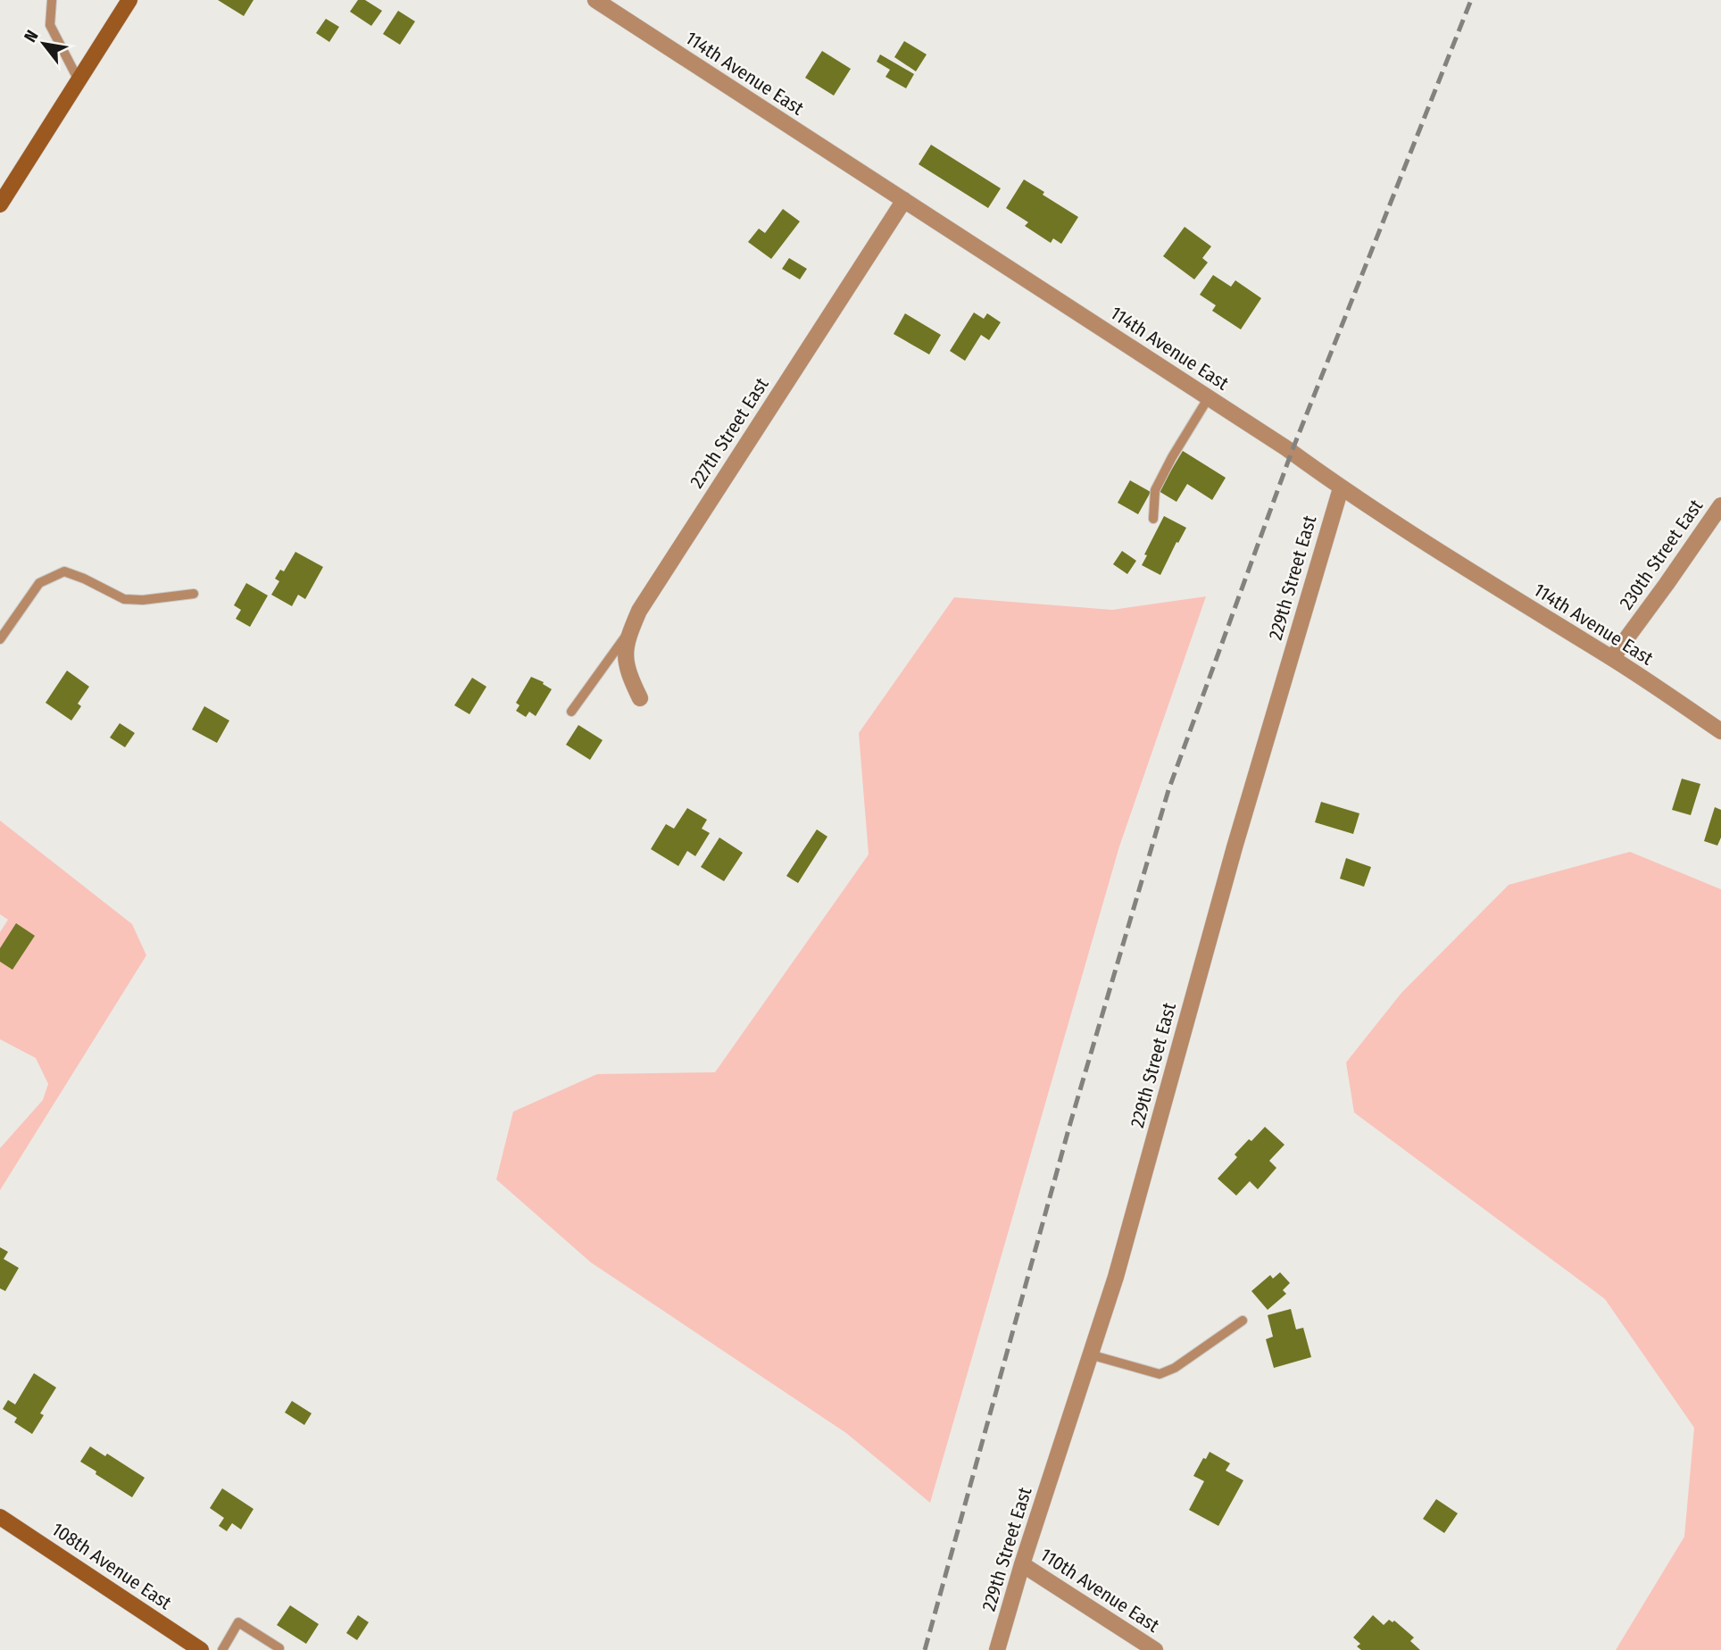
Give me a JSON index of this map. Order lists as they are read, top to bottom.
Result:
{
  "streets": {
    "main road": ["108th Avenue East"],
    "street": [
      "114th Avenue East",
      "227th Street East",
      "230th Street East",
      "229th Street East",
      "110th Avenue East"
    ]
  },
  "crossings": [
    ["114th Avenue East", "227th Street East"],
    ["114th Avenue East", "230th Street East"],
    ["114th Avenue East", "229th Street East"],
    ["229th Street East", "110th Avenue East"]
  ],
  "north": "top left"
}
